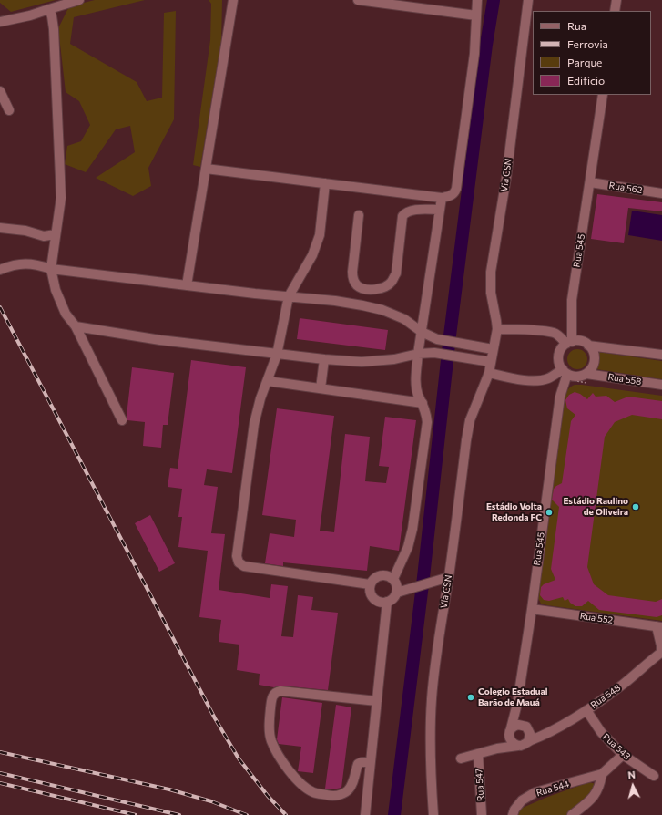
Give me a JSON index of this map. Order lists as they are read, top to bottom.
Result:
{
  "streets": {
    "street": [
      "Via CSN",
      "Rua 562",
      "Rua 545",
      "Rua 558",
      "Rua 552",
      "Rua 548",
      "Rua 543",
      "Rua 547",
      "Rua 544"
    ]
  },
  "crossings": [
    ["Rua 562", "Rua 545"],
    ["Rua 545", "Rua 558"],
    ["Rua 545", "Rua 552"],
    ["Rua 545", "Rua 548"],
    ["Rua 552", "Rua 548"],
    ["Rua 548", "Rua 543"],
    ["Rua 543", "Rua 544"]
  ],
  "places": ["Estádio Raulino de Oliveira", "Estádio Volta Redonda FC", "Colegio Estadual Barão de Mauá"],
  "legend": [
    "Rua",
    "Ferrovia",
    "Parque",
    "Edifício"
  ],
  "north": "top"
}
